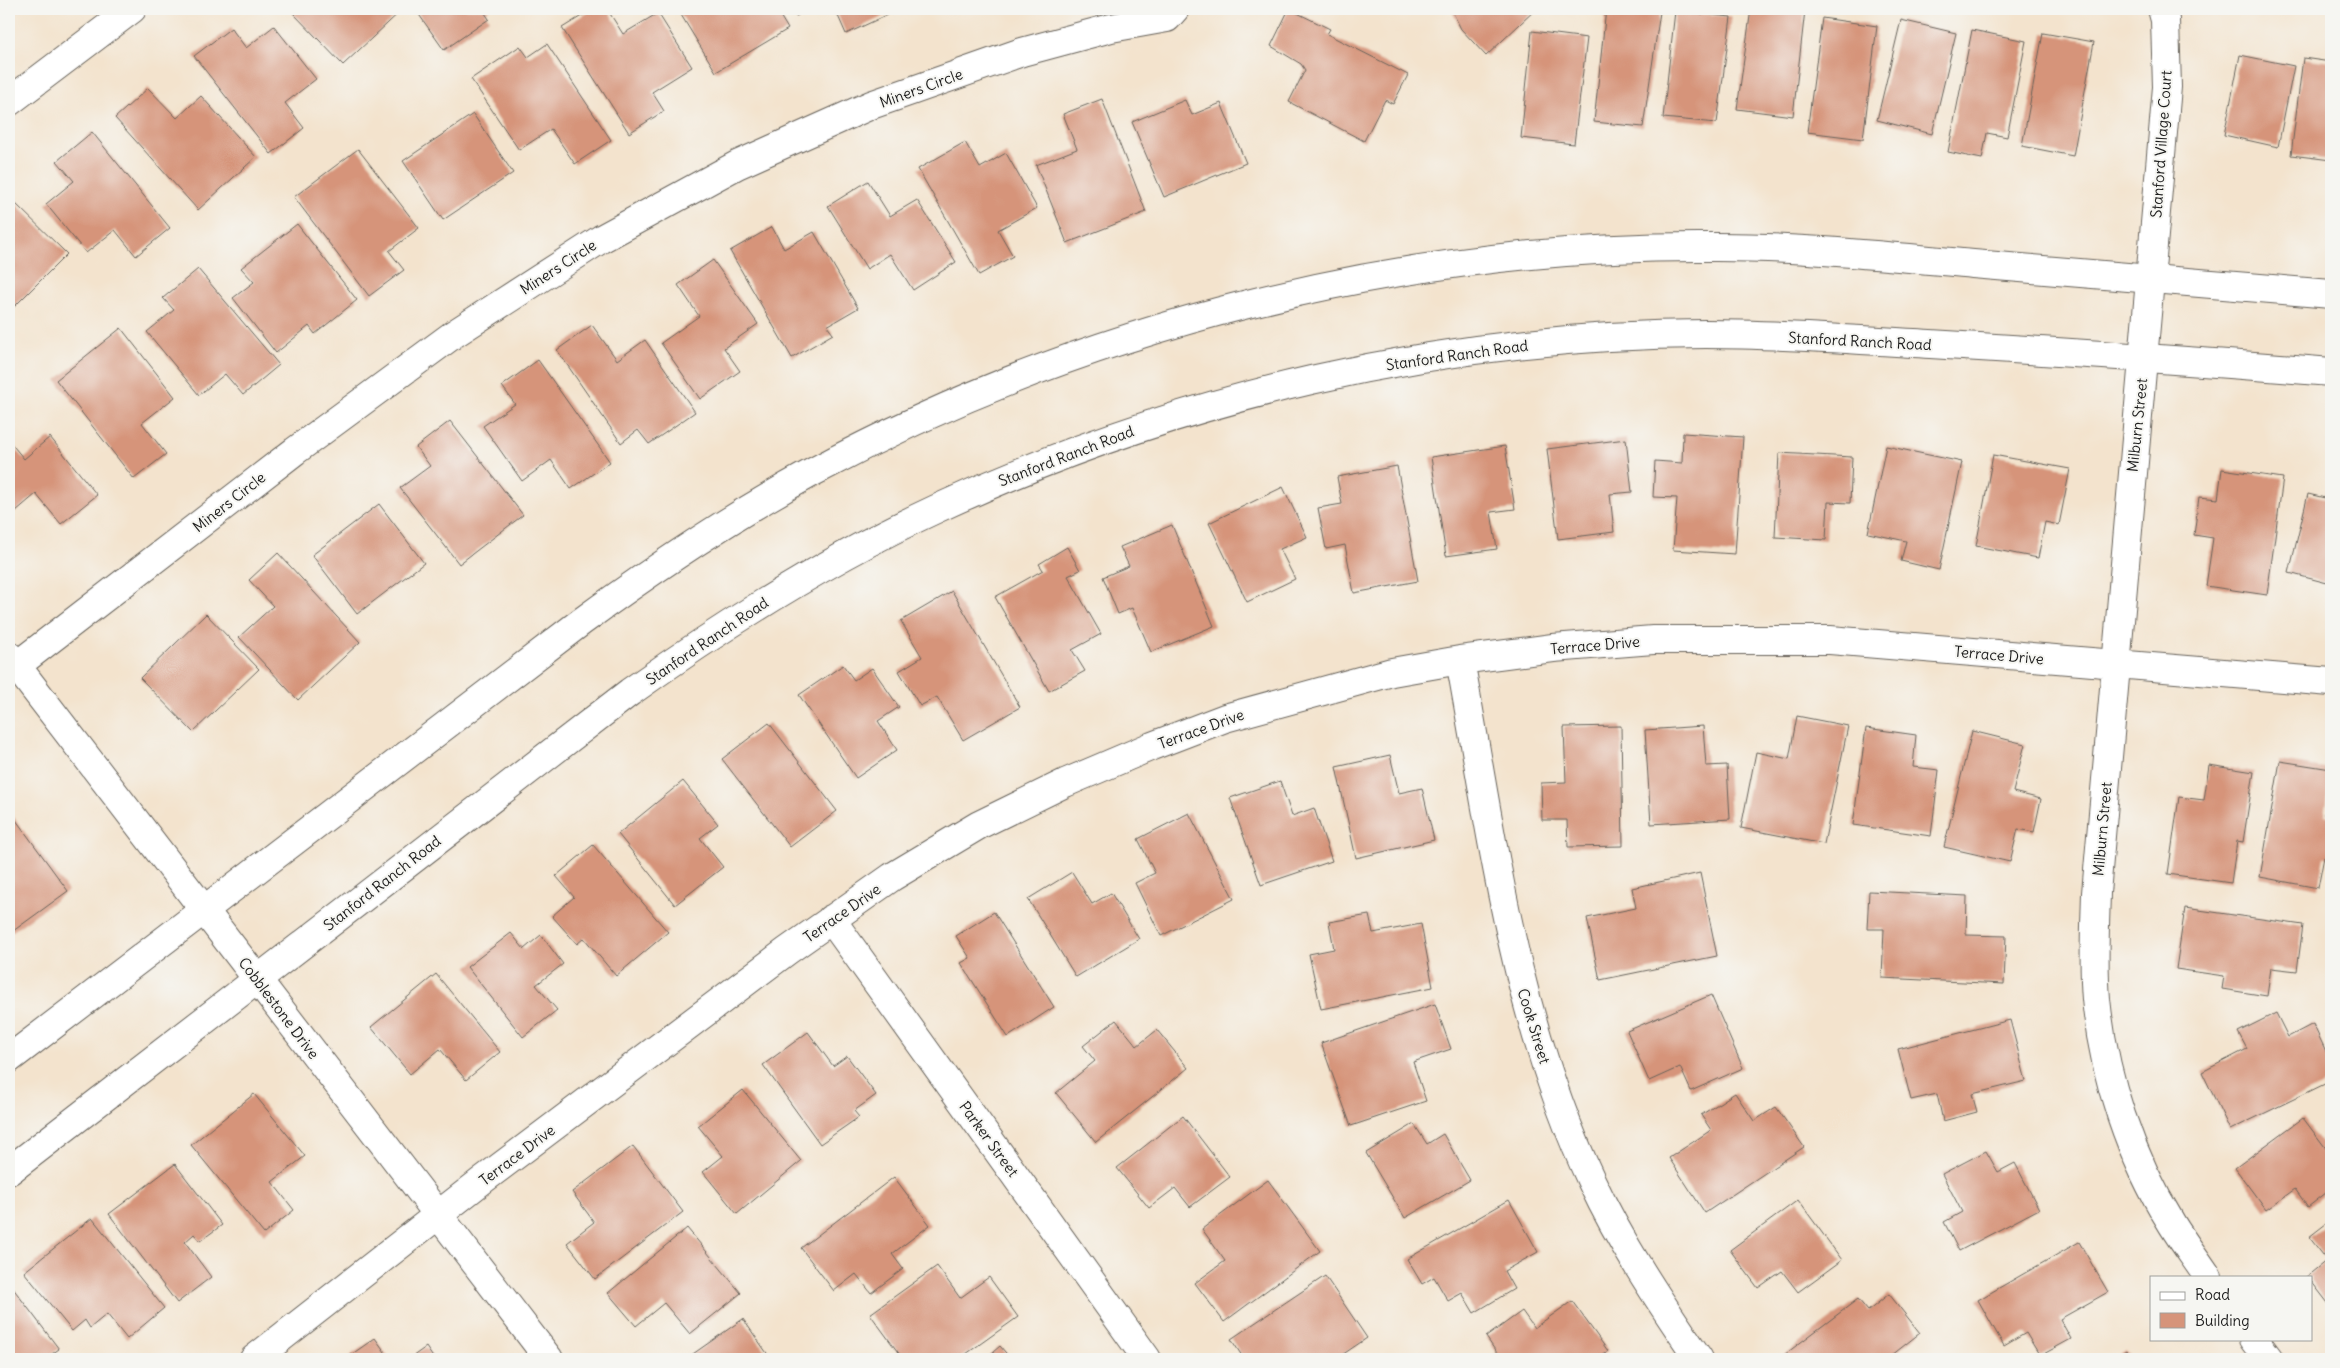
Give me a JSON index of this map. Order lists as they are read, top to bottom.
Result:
{
  "streets": {
    "street": [
      "Miners Circle",
      "Stanford Village Court",
      "Stanford Ranch Road",
      "Milburn Street",
      "Terrace Drive",
      "Cobblestone Drive",
      "Cook Street",
      "Parker Street"
    ]
  },
  "crossings": [
    ["Miners Circle", "Cobblestone Drive"],
    ["Stanford Village Court", "Stanford Ranch Road"],
    ["Stanford Village Court", "Milburn Street"],
    ["Stanford Ranch Road", "Milburn Street"],
    ["Stanford Ranch Road", "Cobblestone Drive"],
    ["Milburn Street", "Terrace Drive"],
    ["Terrace Drive", "Cobblestone Drive"],
    ["Terrace Drive", "Cook Street"],
    ["Terrace Drive", "Parker Street"]
  ],
  "legend": ["Road", "Building"]
}
